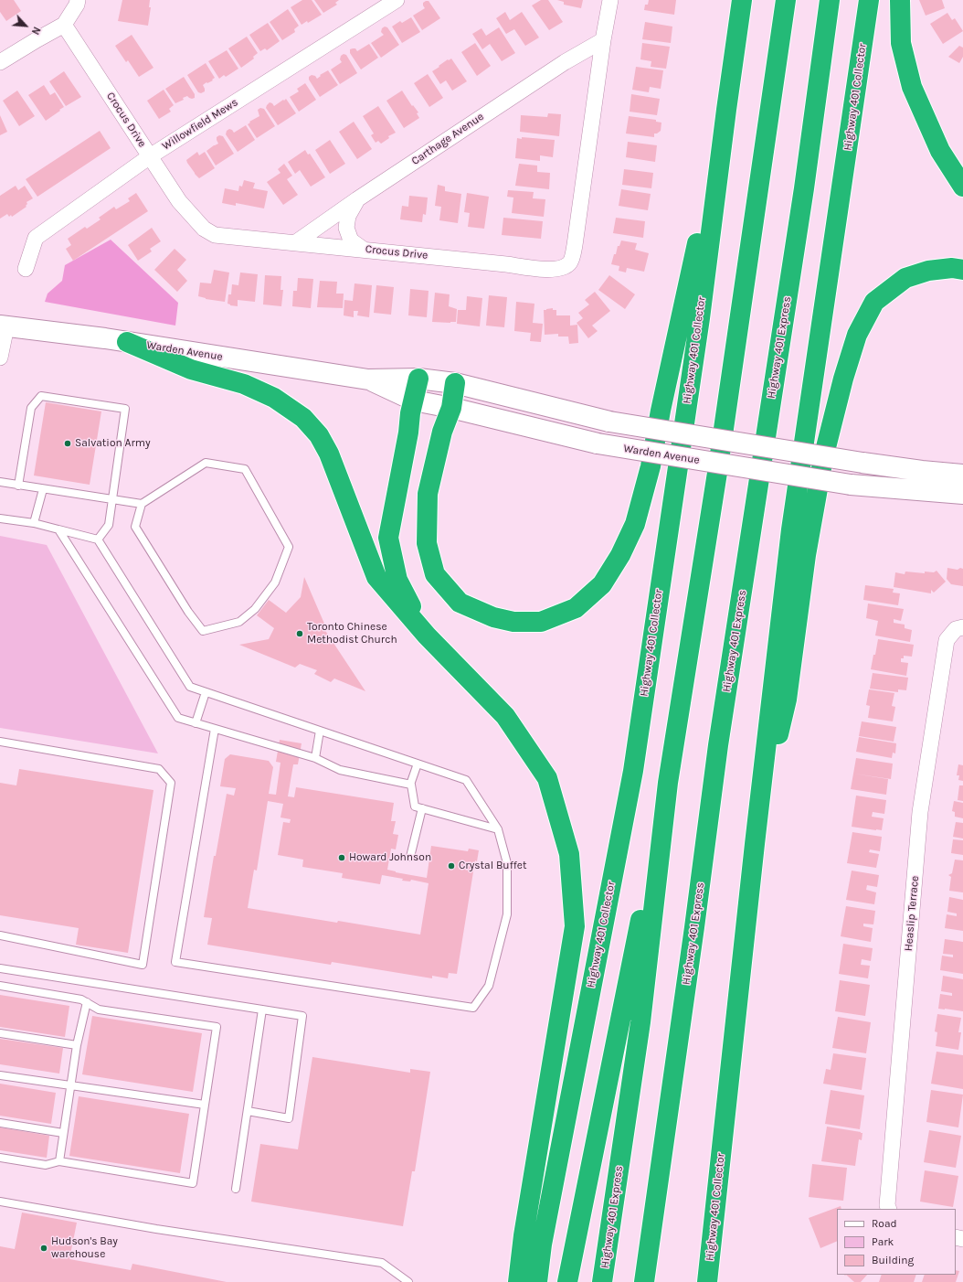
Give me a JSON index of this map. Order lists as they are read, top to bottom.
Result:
{
  "streets": {
    "highway": ["Highway 401 Collector", "Highway 401 Express"],
    "main road": ["Warden Avenue"],
    "street": [
      "Crocus Drive",
      "Willowfield Mews",
      "Carthage Avenue",
      "Heaslip Terrace"
    ]
  },
  "crossings": [
    ["Crocus Drive", "Willowfield Mews"],
    ["Crocus Drive", "Carthage Avenue"]
  ],
  "places": [
    "Salvation Army",
    "Toronto Chinese Methodist Church",
    "Howard Johnson",
    "Crystal Buffet",
    "Hudson's Bay warehouse"
  ],
  "legend": ["Road", "Park", "Building"],
  "north": "bottom right"
}
